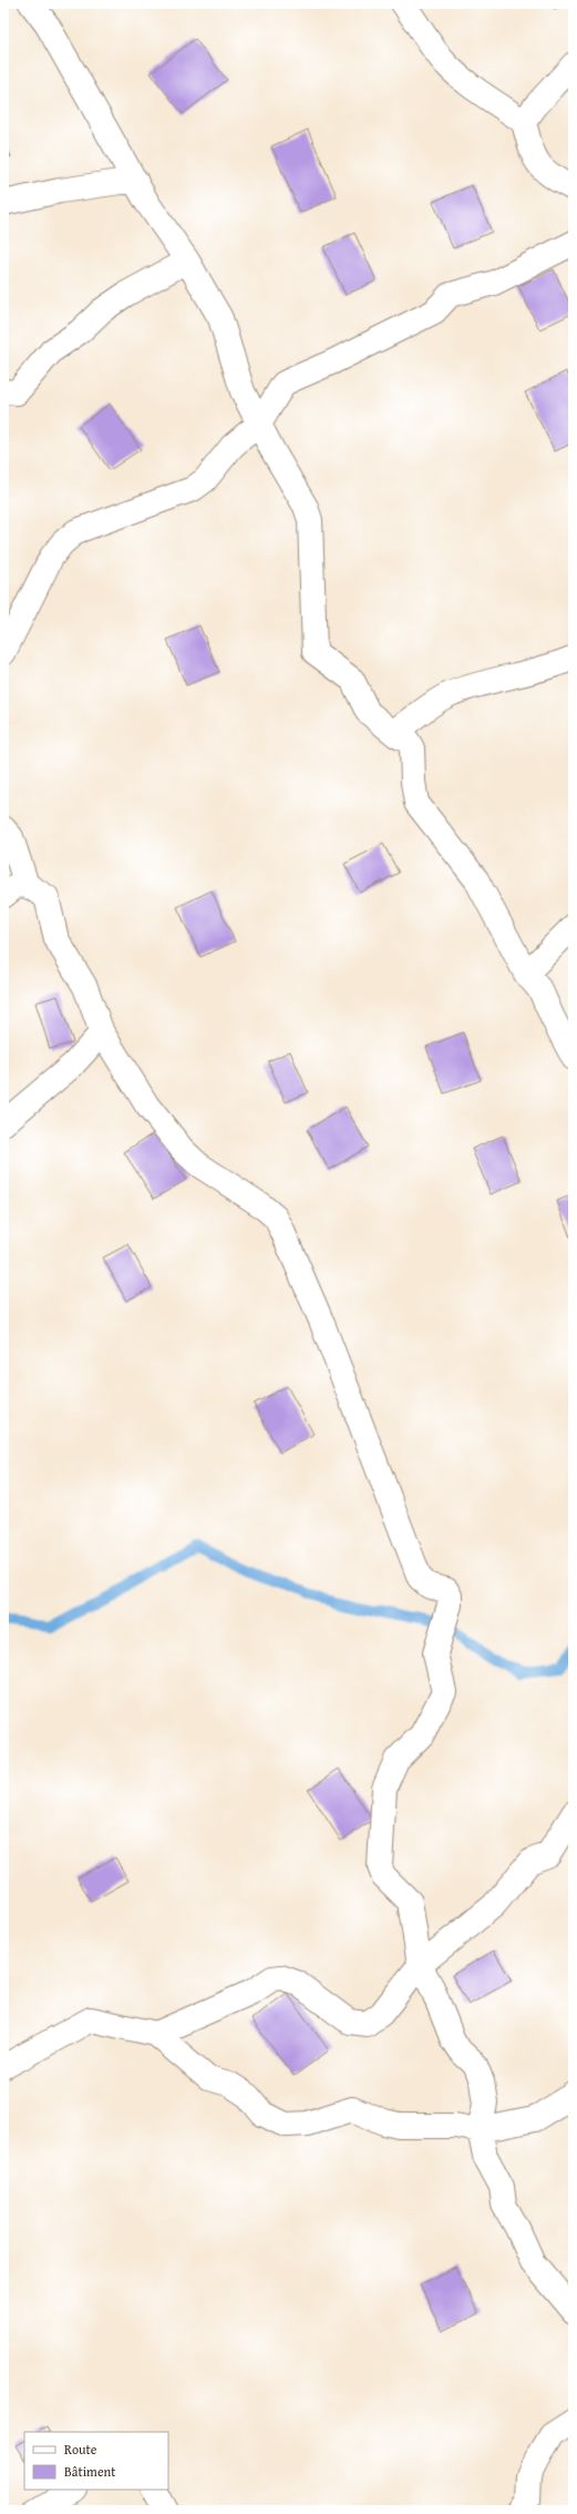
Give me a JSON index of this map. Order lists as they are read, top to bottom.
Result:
{
  "legend": ["Route", "Bâtiment"]
}
